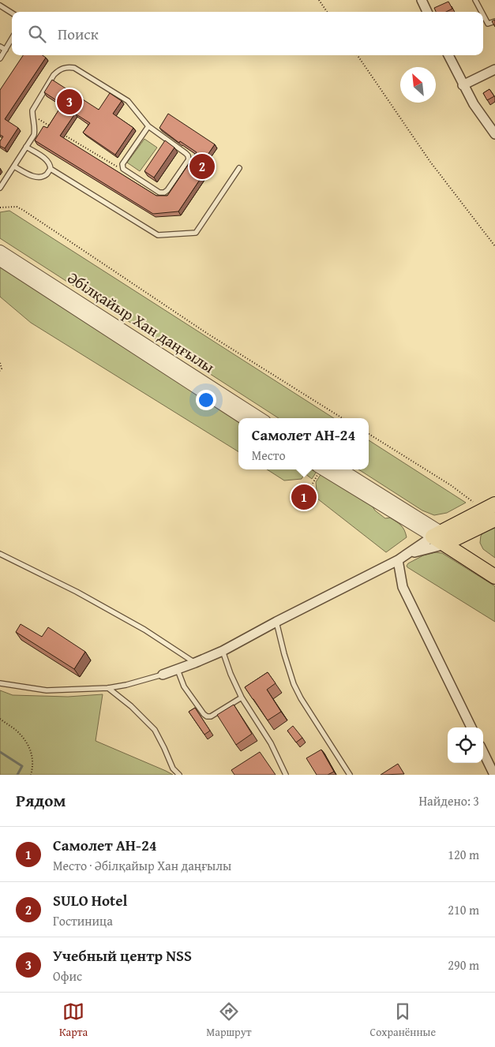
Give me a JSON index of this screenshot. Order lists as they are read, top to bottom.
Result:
{
  "streets": {
    "street": ["Әбілқайыр Хан даңғылы"]
  },
  "north": "top left",
  "page": {
    "search": "Поиск",
    "pins": ["3", "2", "1"],
    "popup": ["Самолет АН-24", "Место"],
    "heading": ["Рядом", "Найдено: 3"],
    "list": [
      {
        "mark": "1",
        "name": "Самолет АН-24",
        "note": "Место · Әбілқайыр Хан даңғылы",
        "value": "120 m"
      },
      {
        "mark": "2",
        "name": "SULO Hotel",
        "note": "Гостиница",
        "value": "210 m"
      },
      {
        "mark": "3",
        "name": "Учебный центр NSS",
        "note": "Офис",
        "value": "290 m"
      }
    ],
    "nav": ["Карта", "Маршрут", "Сохранённые"]
  }
}
